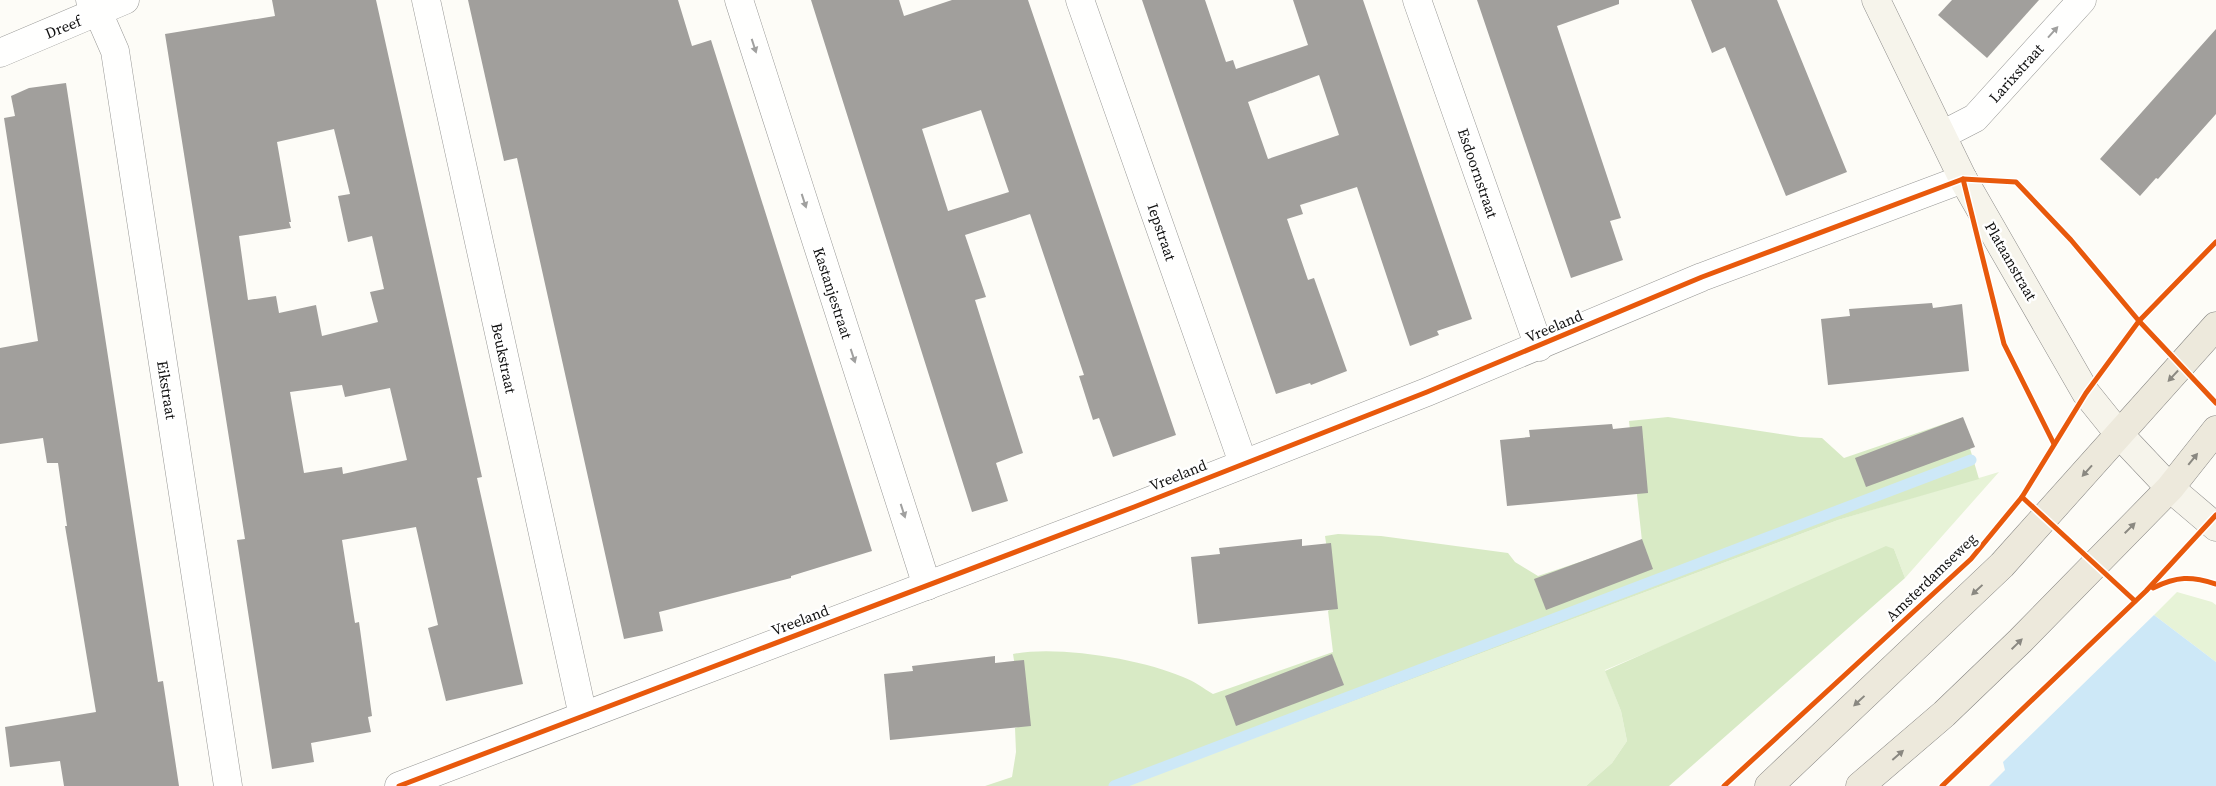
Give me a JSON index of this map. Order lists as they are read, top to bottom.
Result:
{
  "streets": {
    "street": [
      "Dreef",
      "Larixstraat",
      "Esdoornstraat",
      "Iepstraat",
      "Plataanstraat",
      "Kastanjestraat",
      "Vreeland",
      "Beukstraat",
      "Eikstraat"
    ],
    "cycle path": ["Amsterdamseweg"]
  },
  "crossings": [
    ["Dreef", "Eikstraat"],
    ["Larixstraat", "Plataanstraat"],
    ["Esdoornstraat", "Vreeland"],
    ["Iepstraat", "Vreeland"],
    ["Plataanstraat", "Vreeland"],
    ["Kastanjestraat", "Vreeland"],
    ["Vreeland", "Beukstraat"]
  ],
  "one_way": ["Larixstraat", "Kastanjestraat"]
}
